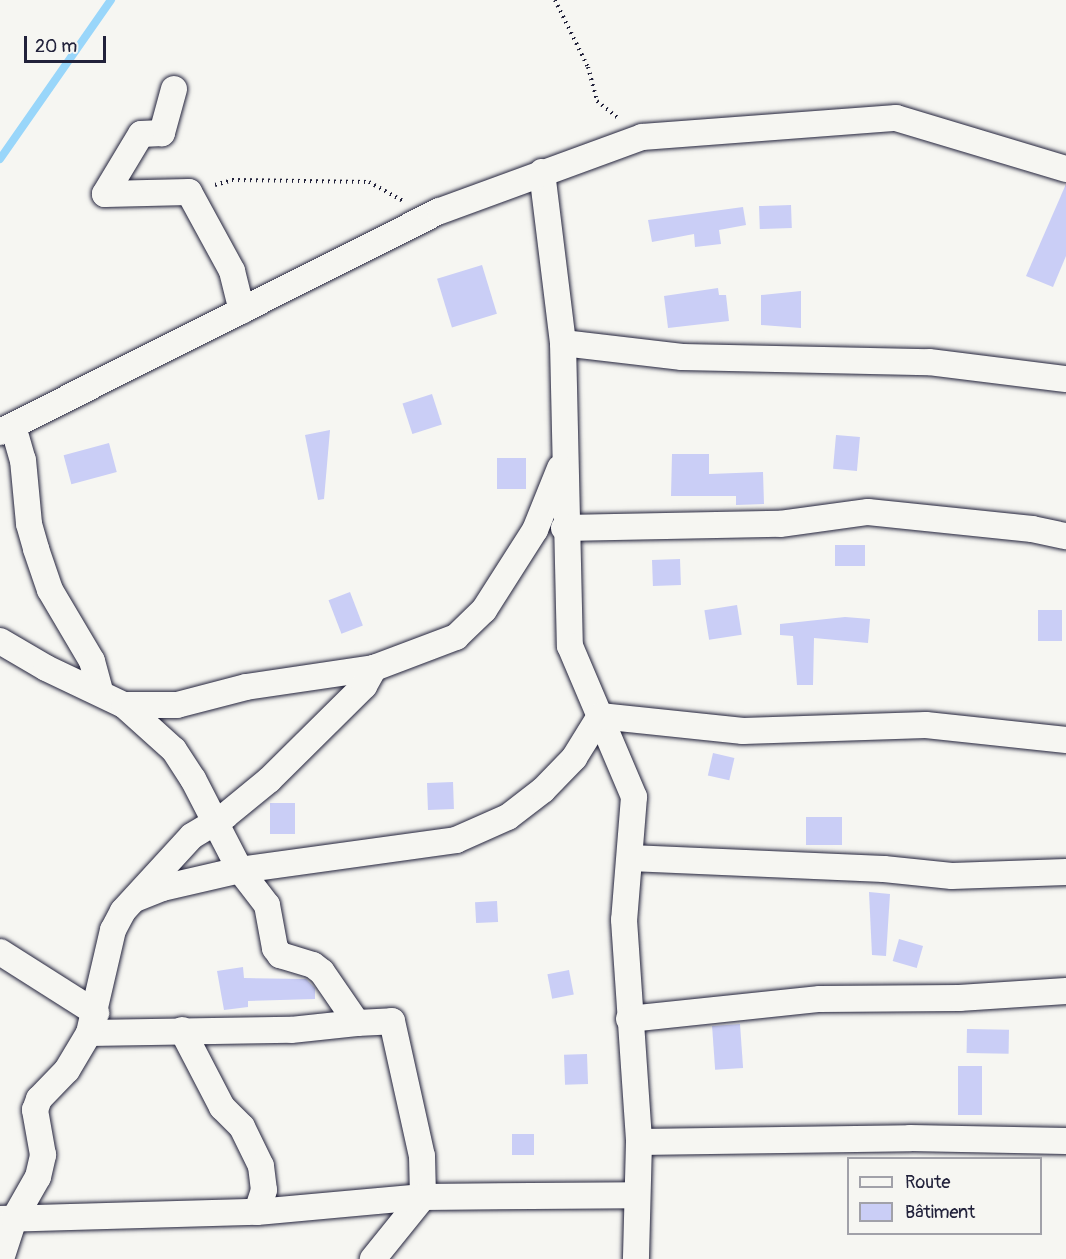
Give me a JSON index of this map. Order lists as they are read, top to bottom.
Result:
{
  "legend": ["Route", "Bâtiment"],
  "scale_bar": "20 m"
}
